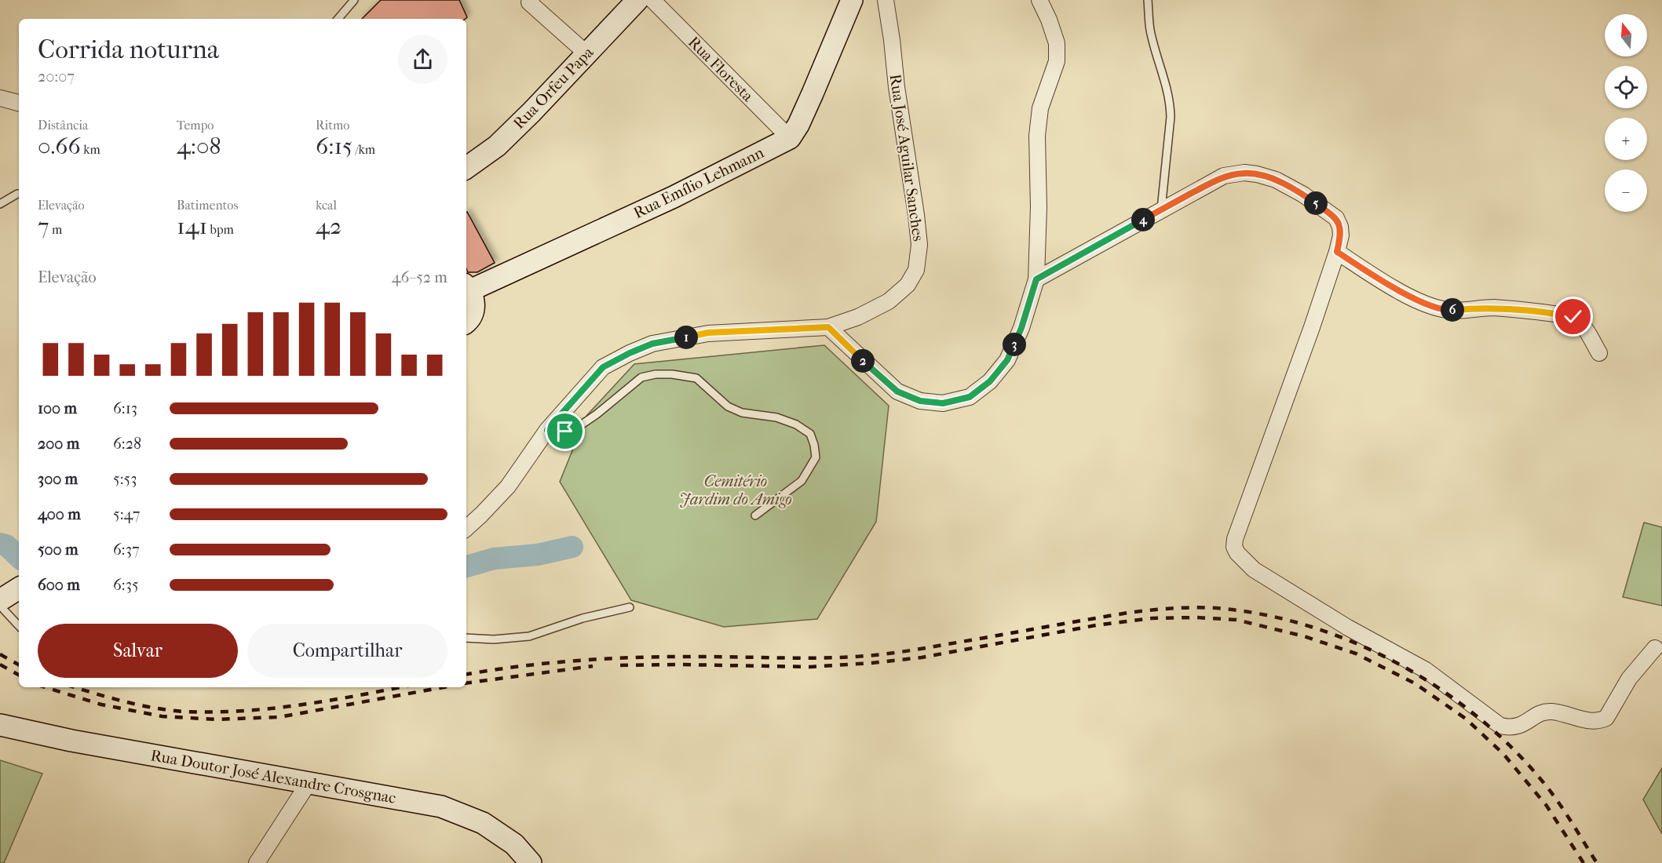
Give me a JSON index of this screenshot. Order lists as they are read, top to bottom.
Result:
{
  "streets": {
    "main road": ["Rua Orfeu Papa", "Rua Emílio Lehmann", "Rua Doutor José Alexandre Crosgnac"],
    "street": ["Rua Floresta", "Rua José Aguilar Sanches"]
  },
  "crossings": [
    ["Rua Floresta", "Rua Emílio Lehmann"]
  ],
  "parks": ["Cemitério Jardim do Amigo"],
  "north": "top",
  "page": {
    "map_buttons": ["+", "−"],
    "heading": ["Corrida noturna", "20:07"],
    "stats": [
      ["Distância", "0.66 km"],
      ["Tempo", "4:08"],
      ["Ritmo", "6:15 /km"],
      ["Elevação", "7 m"],
      ["Batimentos", "141 bpm"],
      ["kcal", "42"]
    ],
    "pins": [
      "5",
      "4",
      "6",
      "1",
      "3",
      "2"
    ],
    "chart": ["Elevação", "46–52 m"],
    "list": [
      {
        "name": "100 m",
        "note": "6:13"
      },
      {
        "name": "200 m",
        "note": "6:28"
      },
      {
        "name": "300 m",
        "note": "5:53"
      },
      {
        "name": "400 m",
        "note": "5:47"
      },
      {
        "name": "500 m",
        "note": "6:37"
      },
      {
        "name": "600 m",
        "note": "6:35"
      }
    ],
    "buttons": ["Salvar", "Compartilhar"]
  }
}
